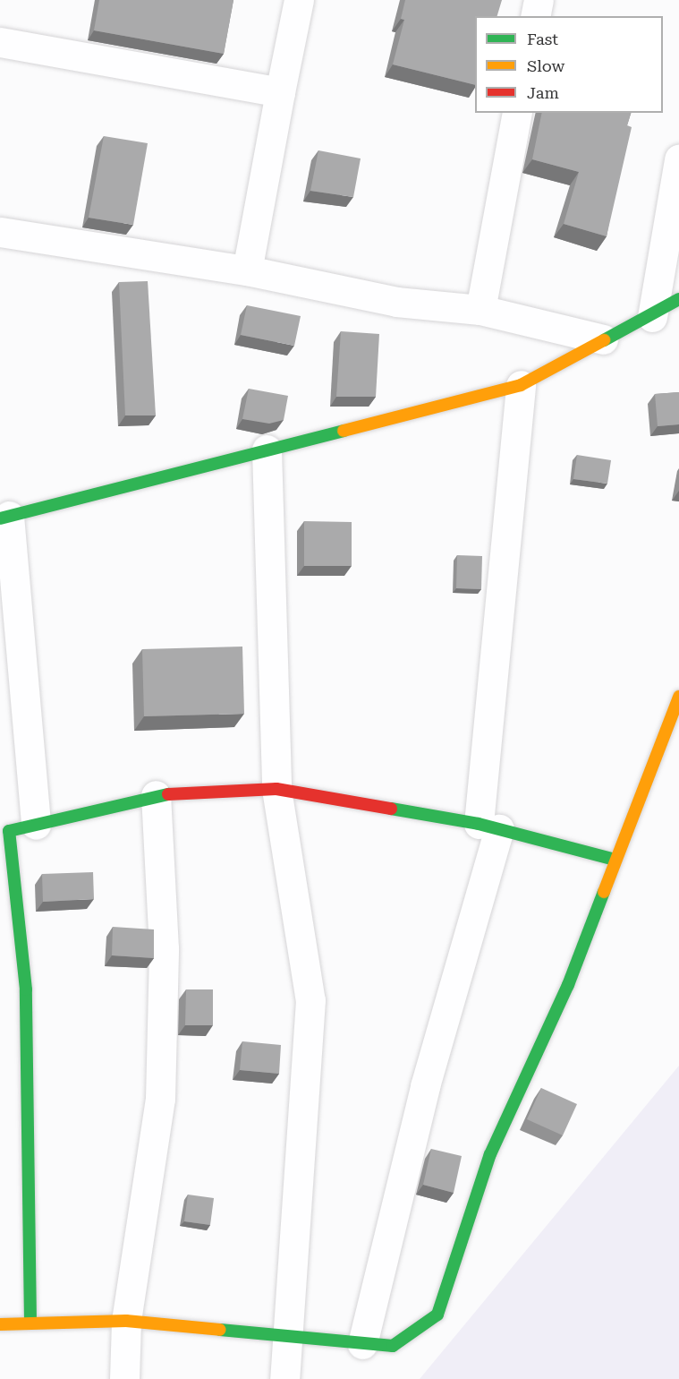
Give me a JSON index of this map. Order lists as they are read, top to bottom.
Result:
{
  "legend": ["Fast", "Slow", "Jam"]
}
